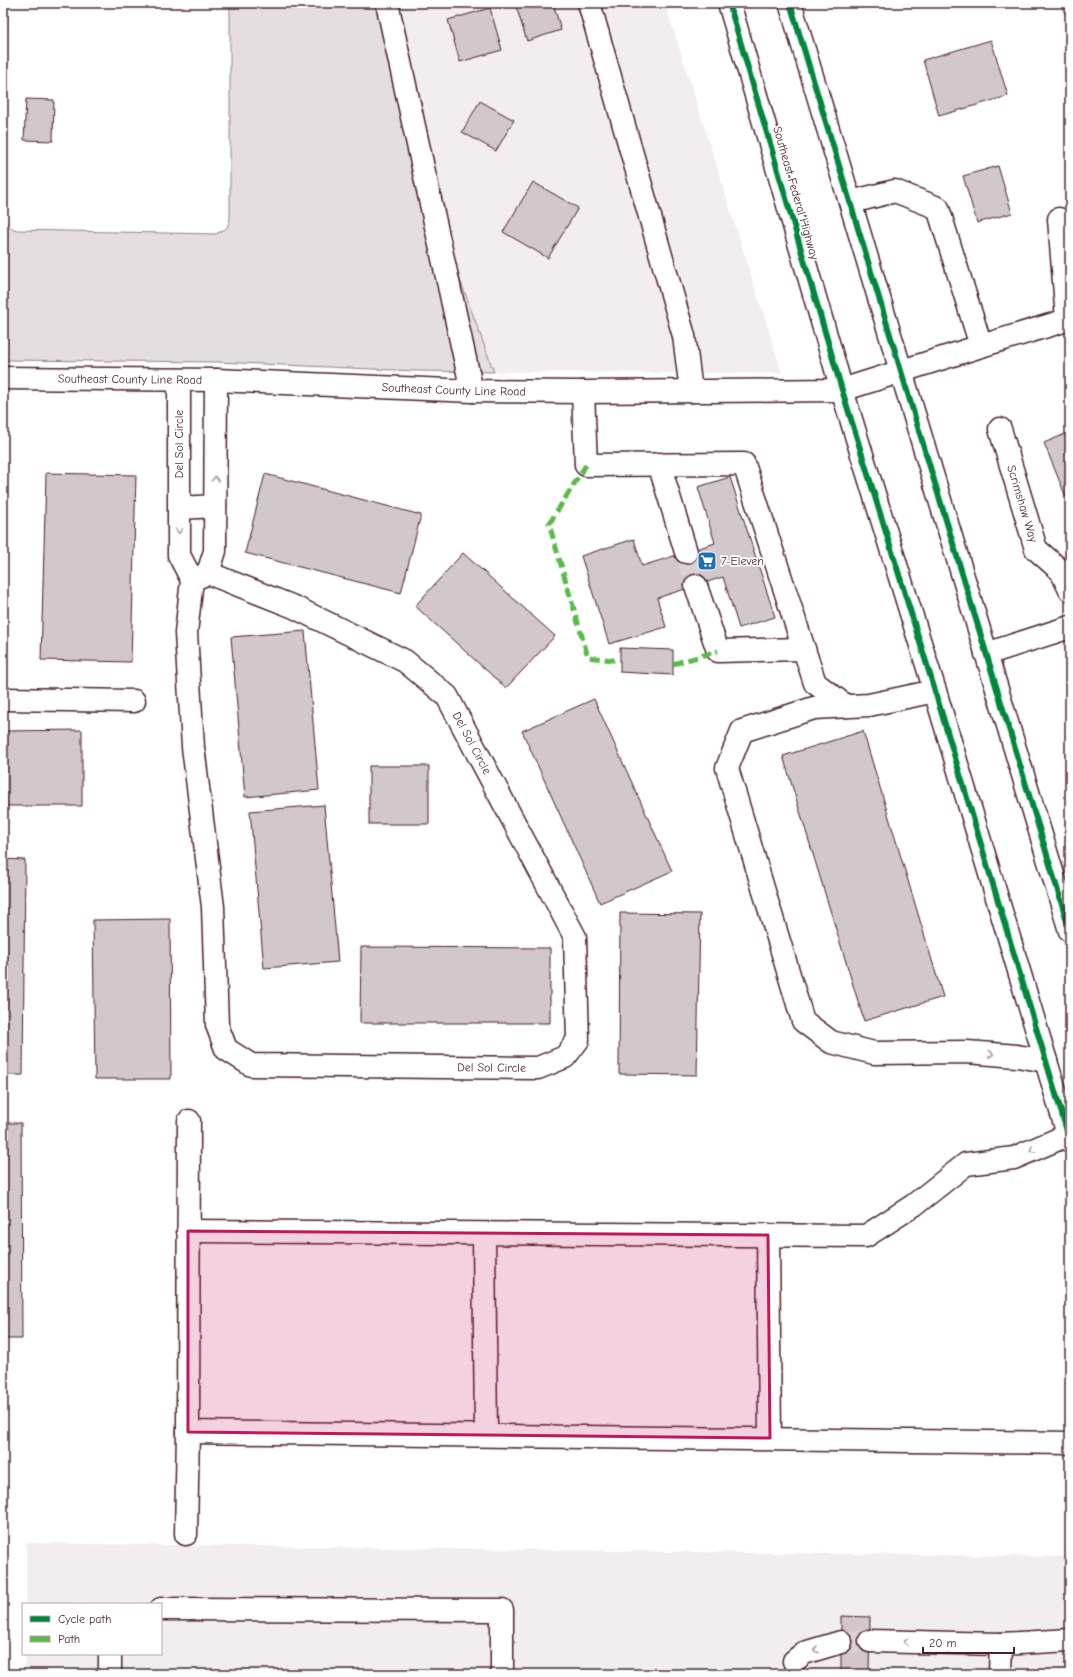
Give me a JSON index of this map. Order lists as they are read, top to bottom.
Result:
{
  "streets": {
    "street": [
      "Southeast Federal Highway",
      "Southeast County Line Road",
      "Del Sol Circle",
      "Scrimshaw Way"
    ]
  },
  "crossings": [
    ["Southeast Federal Highway", "Southeast County Line Road"],
    ["Southeast County Line Road", "Del Sol Circle"]
  ],
  "places": {
    "supermarket": ["7-Eleven"]
  },
  "legend": ["Cycle path", "Path"],
  "scale_bar": "20 m"
}
